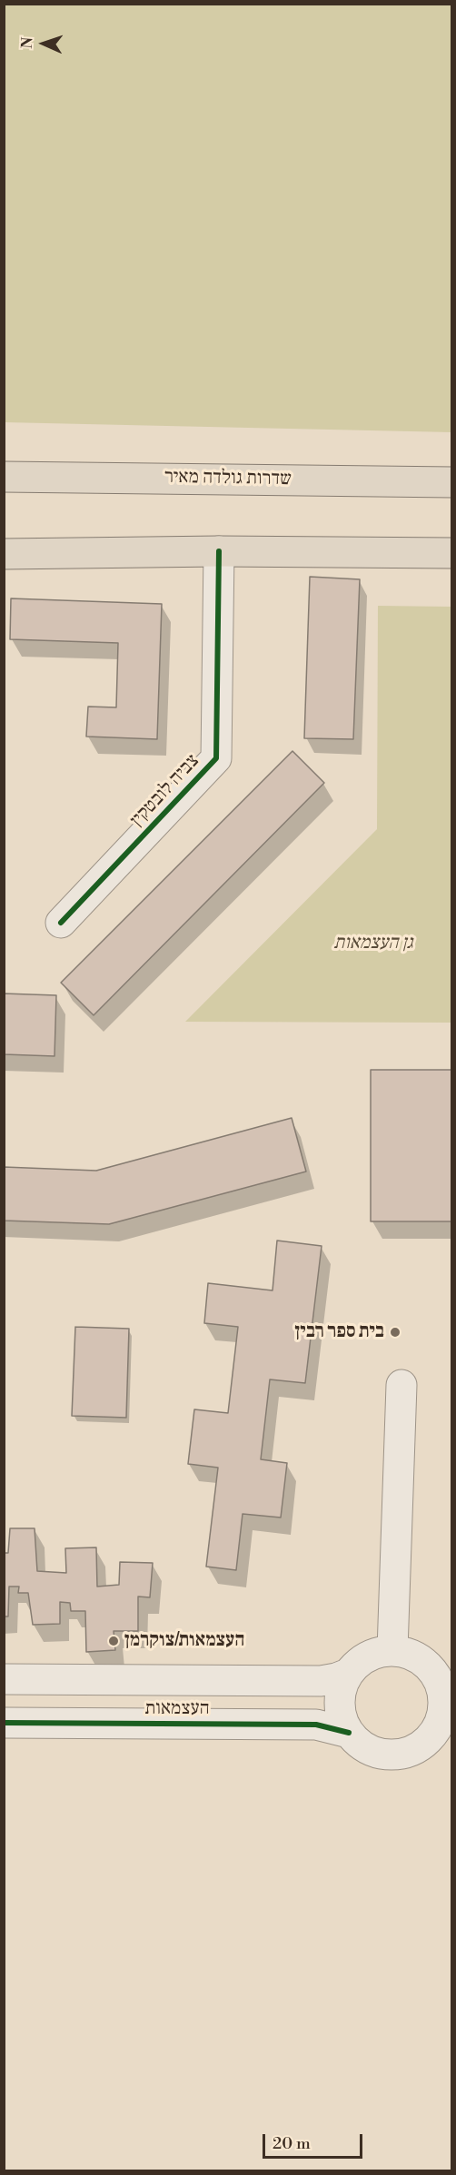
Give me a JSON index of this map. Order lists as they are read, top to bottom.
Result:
{
  "streets": {
    "main road": ["שדרות גולדה מאיר"],
    "street": ["צביה לובטקין", "העצמאות"]
  },
  "parks": ["גן העצמאות"],
  "places": ["בית ספר רבין", "העצמאות/צוקרמן"],
  "scale_bar": "20 m",
  "north": "left"
}
